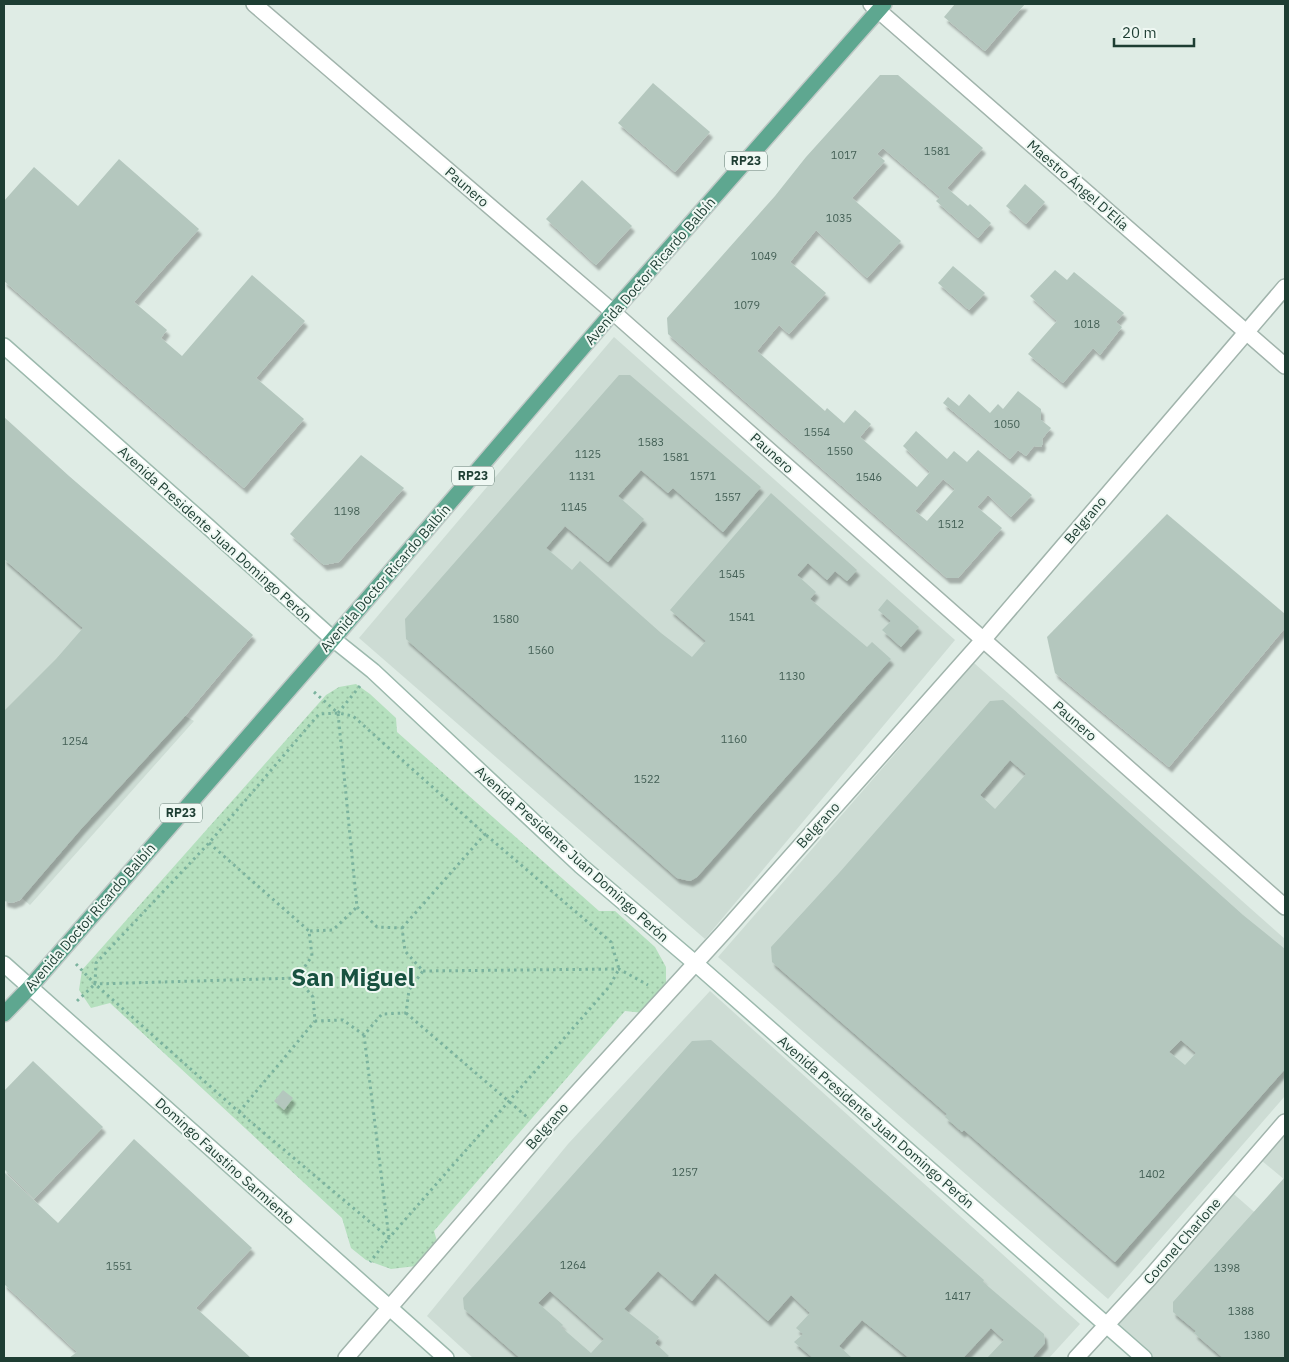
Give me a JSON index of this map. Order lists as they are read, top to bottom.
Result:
{
  "streets": {
    "main road": ["RP23", "Avenida Doctor Ricardo Balbín"],
    "street": [
      "Maestro Ángel D'Elía",
      "Paunero",
      "Belgrano",
      "Avenida Presidente Juan Domingo Perón",
      "Domingo Faustino Sarmiento",
      "Coronel Charlone"
    ]
  },
  "crossings": [
    ["Maestro Ángel D'Elía", "Avenida Doctor Ricardo Balbín"],
    ["Maestro Ángel D'Elía", "Belgrano"],
    ["Paunero", "Avenida Doctor Ricardo Balbín"],
    ["Paunero", "Belgrano"],
    ["Avenida Doctor Ricardo Balbín", "Avenida Presidente Juan Domingo Perón"],
    ["Avenida Doctor Ricardo Balbín", "Domingo Faustino Sarmiento"],
    ["Belgrano", "Avenida Presidente Juan Domingo Perón"],
    ["Belgrano", "Domingo Faustino Sarmiento"],
    ["Avenida Presidente Juan Domingo Perón", "Coronel Charlone"]
  ],
  "districts": ["San Miguel"],
  "house_numbers": [
    "1581",
    "1017",
    "1035",
    "1049",
    "1079",
    "1018",
    "1050",
    "1554",
    "1583",
    "1550",
    "1125",
    "1581",
    "1131",
    "1571",
    "1546",
    "1557",
    "1145",
    "1198",
    "1512",
    "1545",
    "1541",
    "1580",
    "1560",
    "1130",
    "1160",
    "1254",
    "1522",
    "1257",
    "1402",
    "1264",
    "1551",
    "1398",
    "1417",
    "1388",
    "1380"
  ],
  "scale_bar": "20 m"
}
